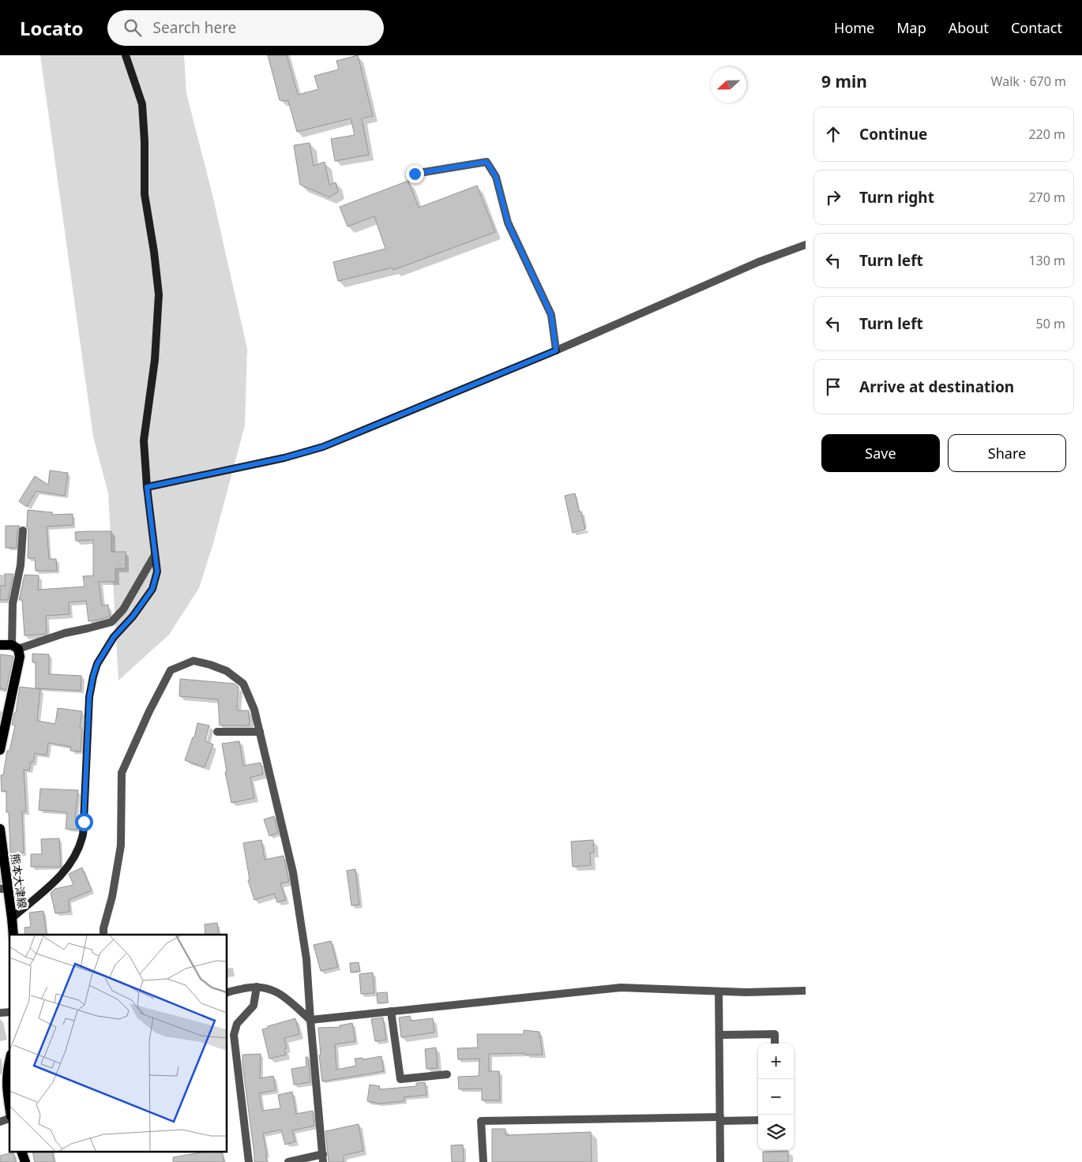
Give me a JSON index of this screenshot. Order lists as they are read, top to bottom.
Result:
{
  "streets": {
    "main road": ["熊本大津線"]
  },
  "north": "left",
  "page": {
    "header": "Locato",
    "search": "Search here",
    "nav": [
      "Home",
      "Map",
      "About",
      "Contact"
    ],
    "heading": ["9 min", "Walk · 670 m"],
    "list": [
      ["Continue", "220 m"],
      ["Turn right", "270 m"],
      ["Turn left", "130 m"],
      ["Turn left", "50 m"],
      "Arrive at destination"
    ],
    "buttons": ["Save", "Share"],
    "map_buttons": ["+", "−"]
  }
}
